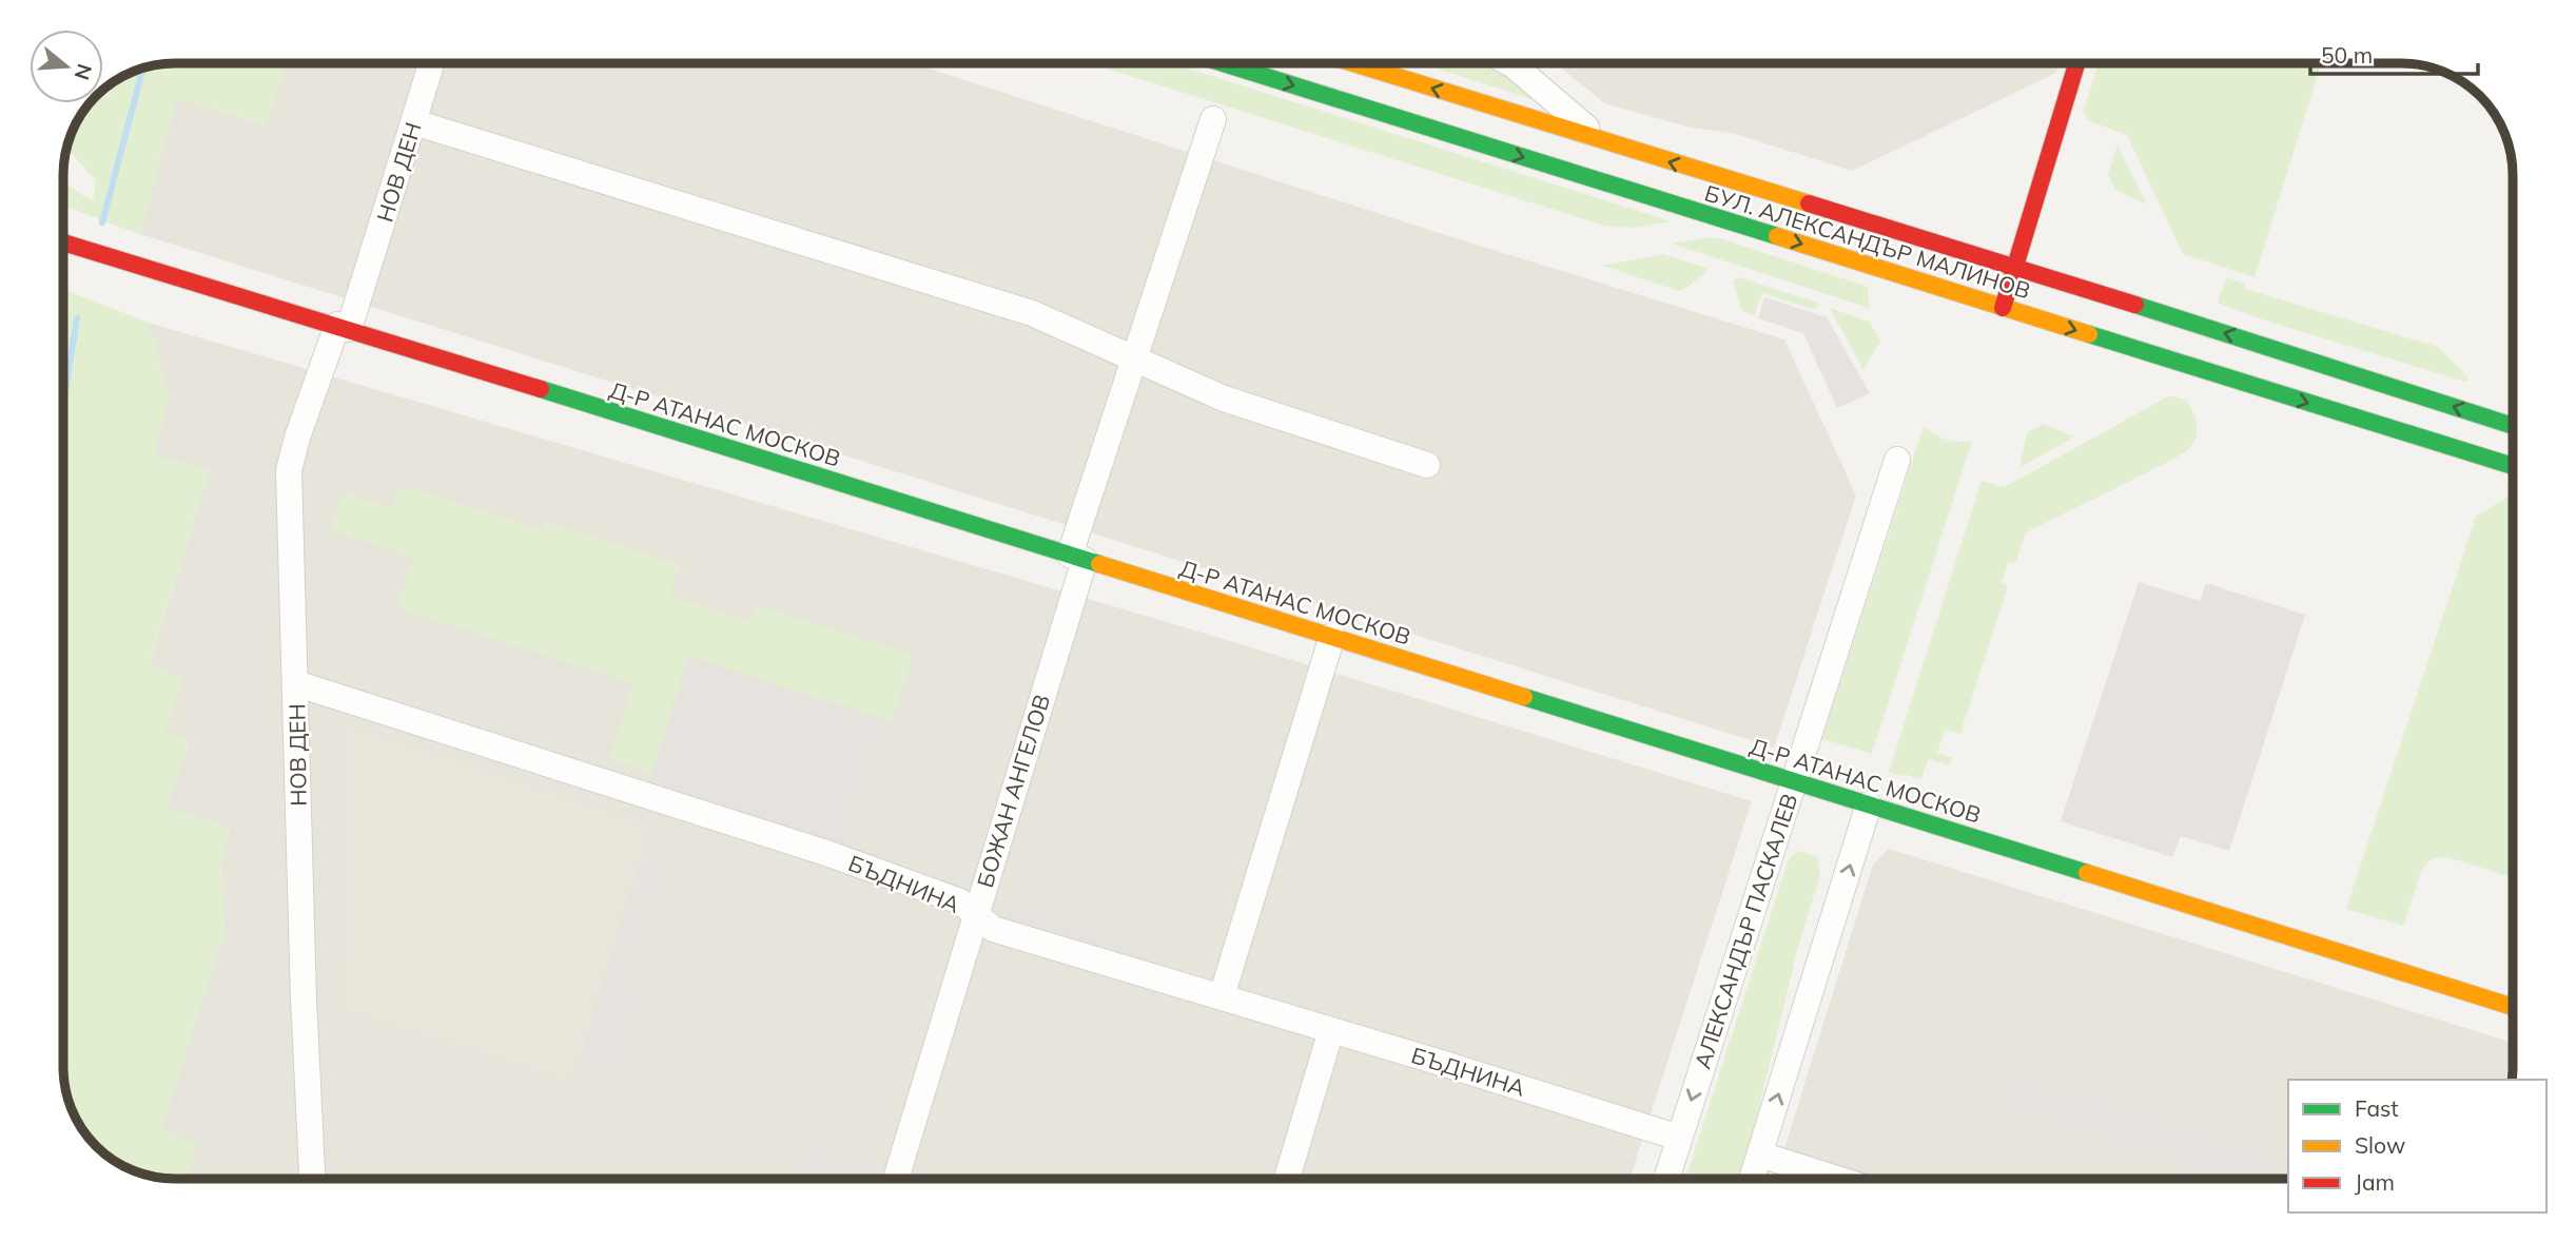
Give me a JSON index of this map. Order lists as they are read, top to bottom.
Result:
{
  "streets": {
    "street": [
      "НОВ ДЕН",
      "БУЛ. АЛЕКСАНДЪР МАЛИНОВ",
      "Д-Р АТАНАС МОСКОВ",
      "БОЖАН АНГЕЛОВ",
      "БЪДНИНА",
      "АЛЕКСАНДЪР ПАСКАЛЕВ"
    ]
  },
  "crossings": [
    ["НОВ ДЕН", "Д-Р АТАНАС МОСКОВ"],
    ["НОВ ДЕН", "БЪДНИНА"],
    ["Д-Р АТАНАС МОСКОВ", "БОЖАН АНГЕЛОВ"],
    ["Д-Р АТАНАС МОСКОВ", "АЛЕКСАНДЪР ПАСКАЛЕВ"],
    ["БОЖАН АНГЕЛОВ", "БЪДНИНА"],
    ["БЪДНИНА", "АЛЕКСАНДЪР ПАСКАЛЕВ"]
  ],
  "legend": ["Fast", "Slow", "Jam"],
  "scale_bar": "50 m",
  "north": "right"
}
